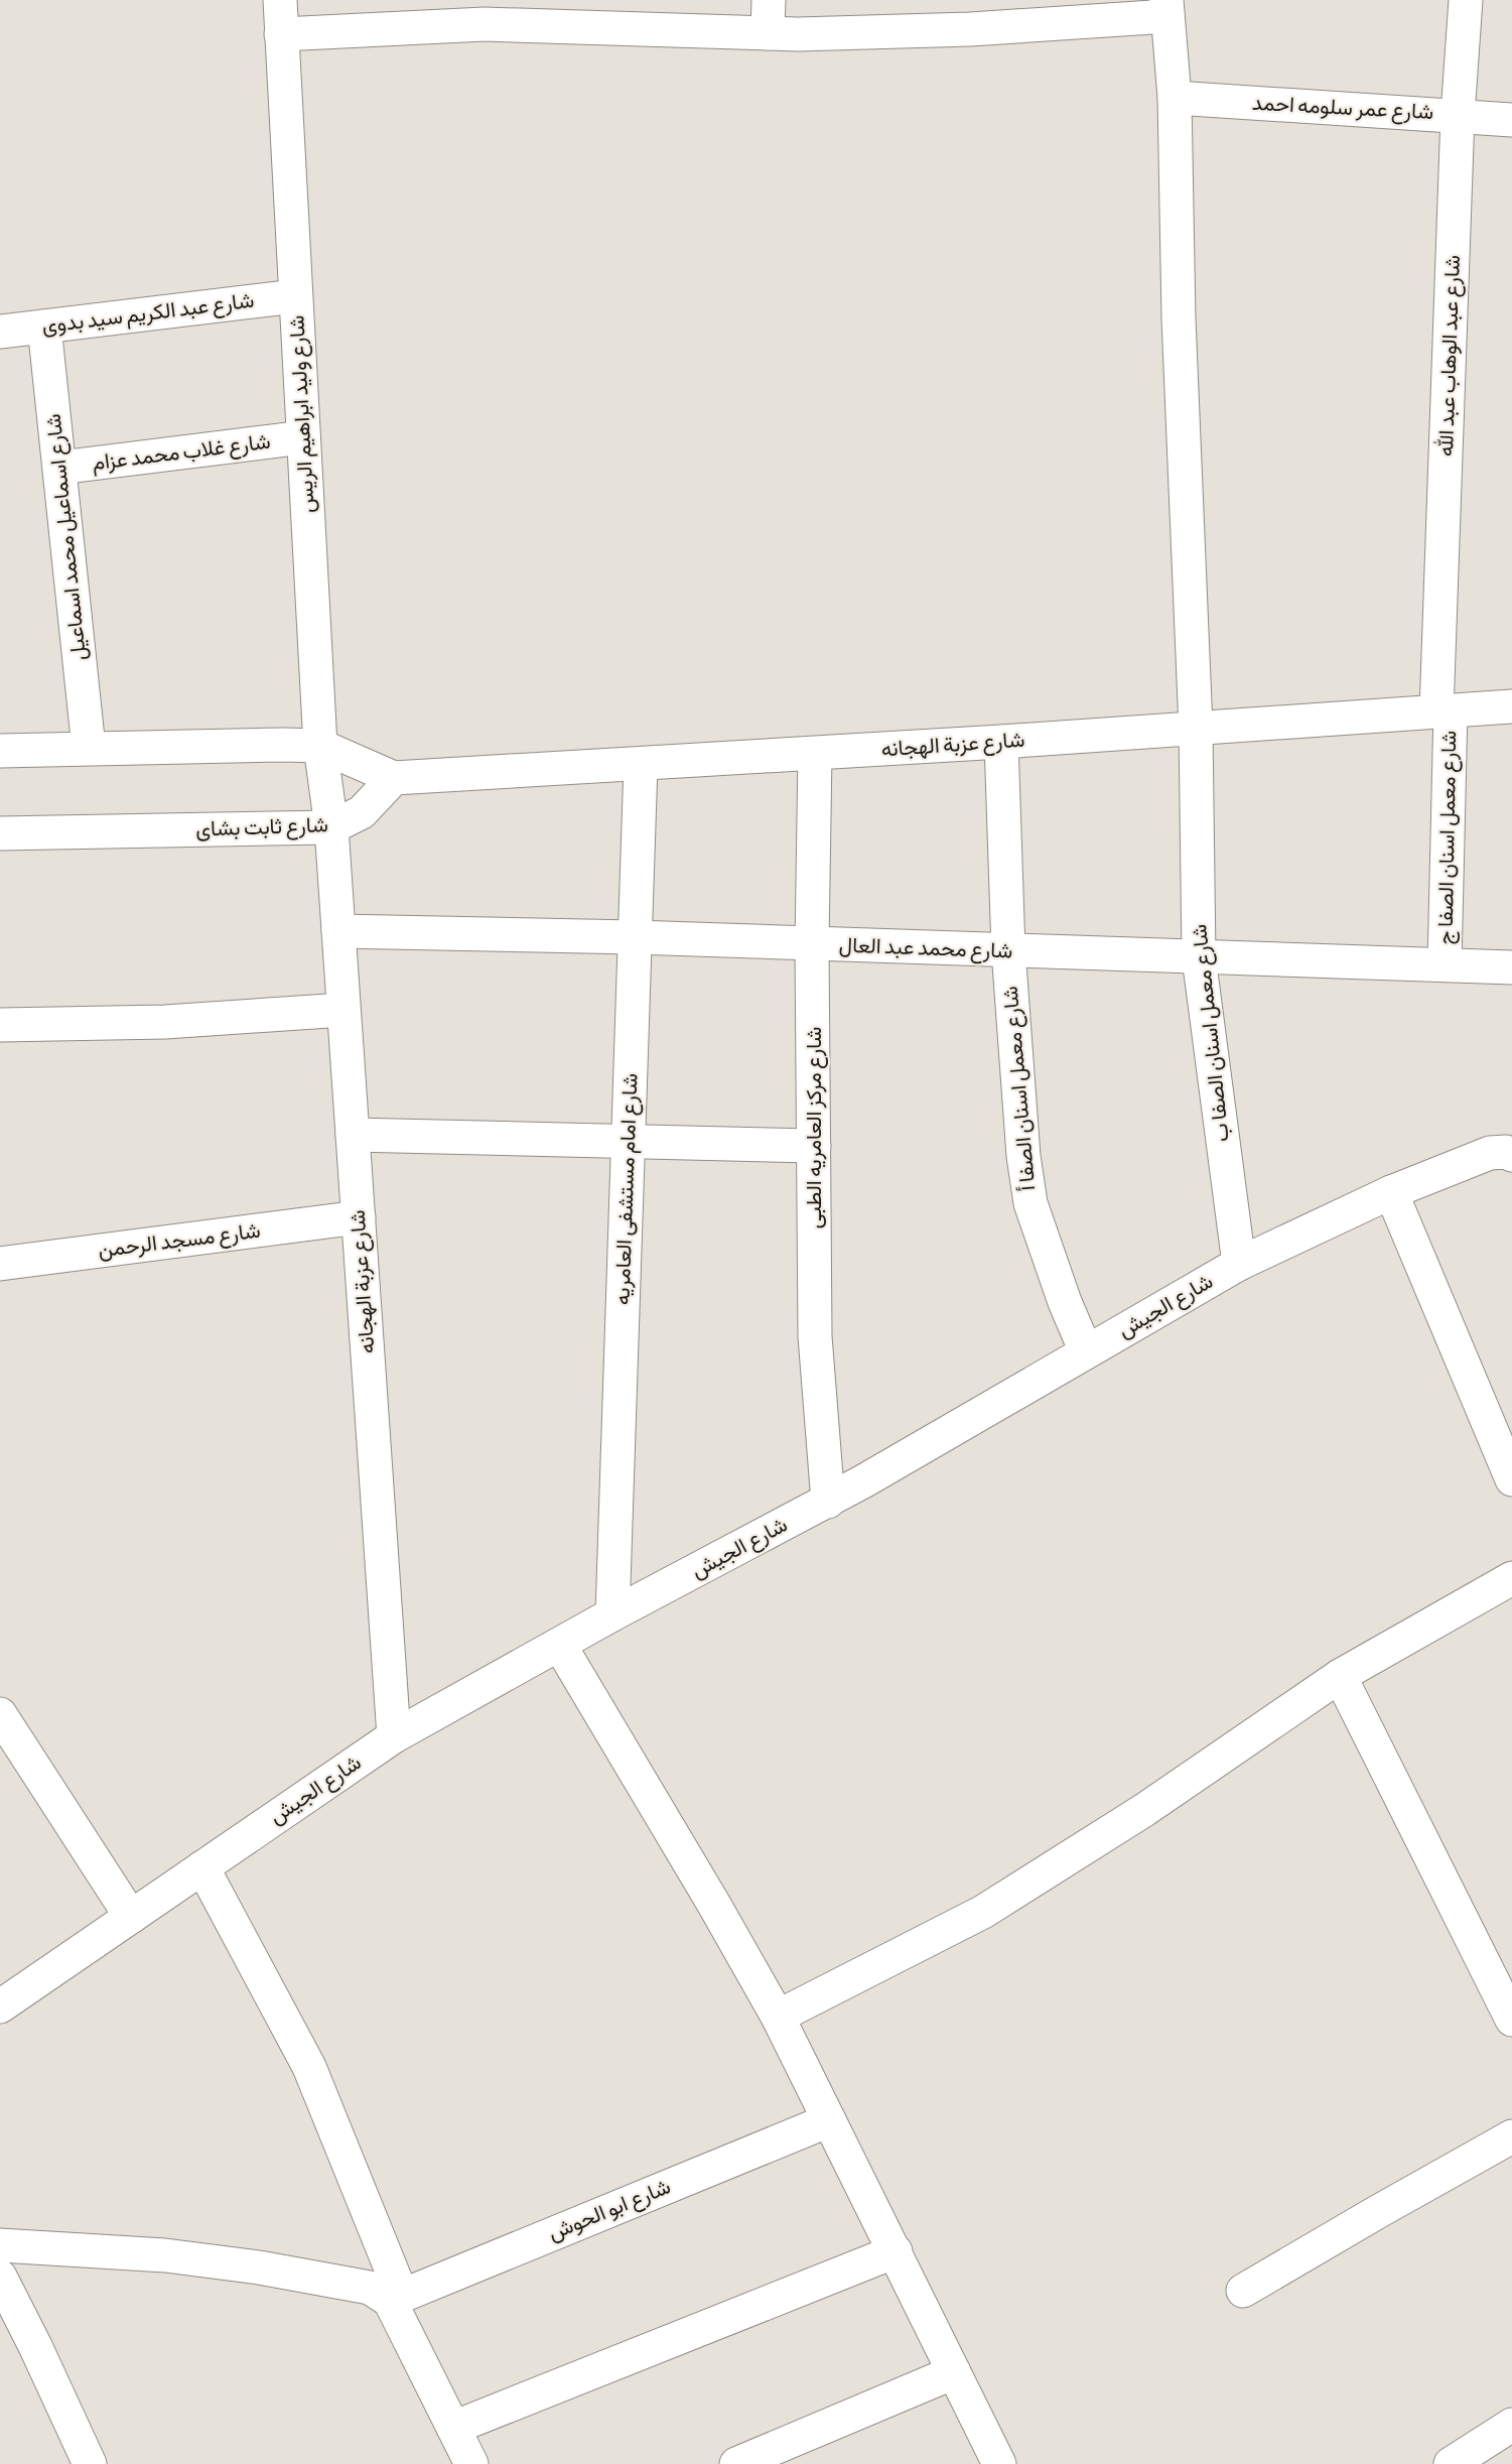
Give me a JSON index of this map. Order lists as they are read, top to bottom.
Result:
{
  "streets": {
    "street": [
      "شارع عمر سلومه احمد",
      "شارع عبد الكريم سيد بدوى",
      "شارع عبد الوهاب عبد الله",
      "شارع وليد ابراهيم الريس",
      "شارع غلاب محمد عزام",
      "شارع اسماعيل محمد اسماعيل",
      "شارع عزبة الهجانه",
      "شارع ثابت بشاى",
      "شارع معمل اسنان الصفا ج",
      "شارع محمد عبد العال",
      "شارع معمل اسنان الصفا ب",
      "شارع معمل اسنان الصفا أ",
      "شارع مركز العامريه الطبى",
      "شارع امام مستشفى العامريه",
      "شارع مسجد الرحمن",
      "شارع الجيش",
      "شارع ابو الحوش"
    ]
  },
  "crossings": [
    ["شارع عمر سلومه احمد", "شارع عبد الوهاب عبد الله"],
    ["شارع عمر سلومه احمد", "شارع معمل اسنان الصفا ب"],
    ["شارع عبد الكريم سيد بدوى", "شارع وليد ابراهيم الريس"],
    ["شارع عبد الكريم سيد بدوى", "شارع اسماعيل محمد اسماعيل"],
    ["شارع عبد الوهاب عبد الله", "شارع عزبة الهجانه"],
    ["شارع عبد الوهاب عبد الله", "شارع معمل اسنان الصفا ج"],
    ["شارع وليد ابراهيم الريس", "شارع غلاب محمد عزام"],
    ["شارع وليد ابراهيم الريس", "شارع عزبة الهجانه"],
    ["شارع وليد ابراهيم الريس", "شارع ثابت بشاى"],
    ["شارع غلاب محمد عزام", "شارع اسماعيل محمد اسماعيل"],
    ["شارع عزبة الهجانه", "شارع ثابت بشاى"],
    ["شارع عزبة الهجانه", "شارع معمل اسنان الصفا ج"],
    ["شارع عزبة الهجانه", "شارع محمد عبد العال"],
    ["شارع عزبة الهجانه", "شارع معمل اسنان الصفا ب"],
    ["شارع عزبة الهجانه", "شارع معمل اسنان الصفا أ"],
    ["شارع عزبة الهجانه", "شارع مركز العامريه الطبى"],
    ["شارع عزبة الهجانه", "شارع امام مستشفى العامريه"],
    ["شارع عزبة الهجانه", "شارع مسجد الرحمن"],
    ["شارع عزبة الهجانه", "شارع الجيش"],
    ["شارع معمل اسنان الصفا ج", "شارع محمد عبد العال"],
    ["شارع محمد عبد العال", "شارع معمل اسنان الصفا ب"],
    ["شارع محمد عبد العال", "شارع معمل اسنان الصفا أ"],
    ["شارع محمد عبد العال", "شارع مركز العامريه الطبى"],
    ["شارع محمد عبد العال", "شارع امام مستشفى العامريه"],
    ["شارع معمل اسنان الصفا ب", "شارع الجيش"],
    ["شارع معمل اسنان الصفا أ", "شارع الجيش"],
    ["شارع مركز العامريه الطبى", "شارع الجيش"],
    ["شارع امام مستشفى العامريه", "شارع الجيش"]
  ]
}
